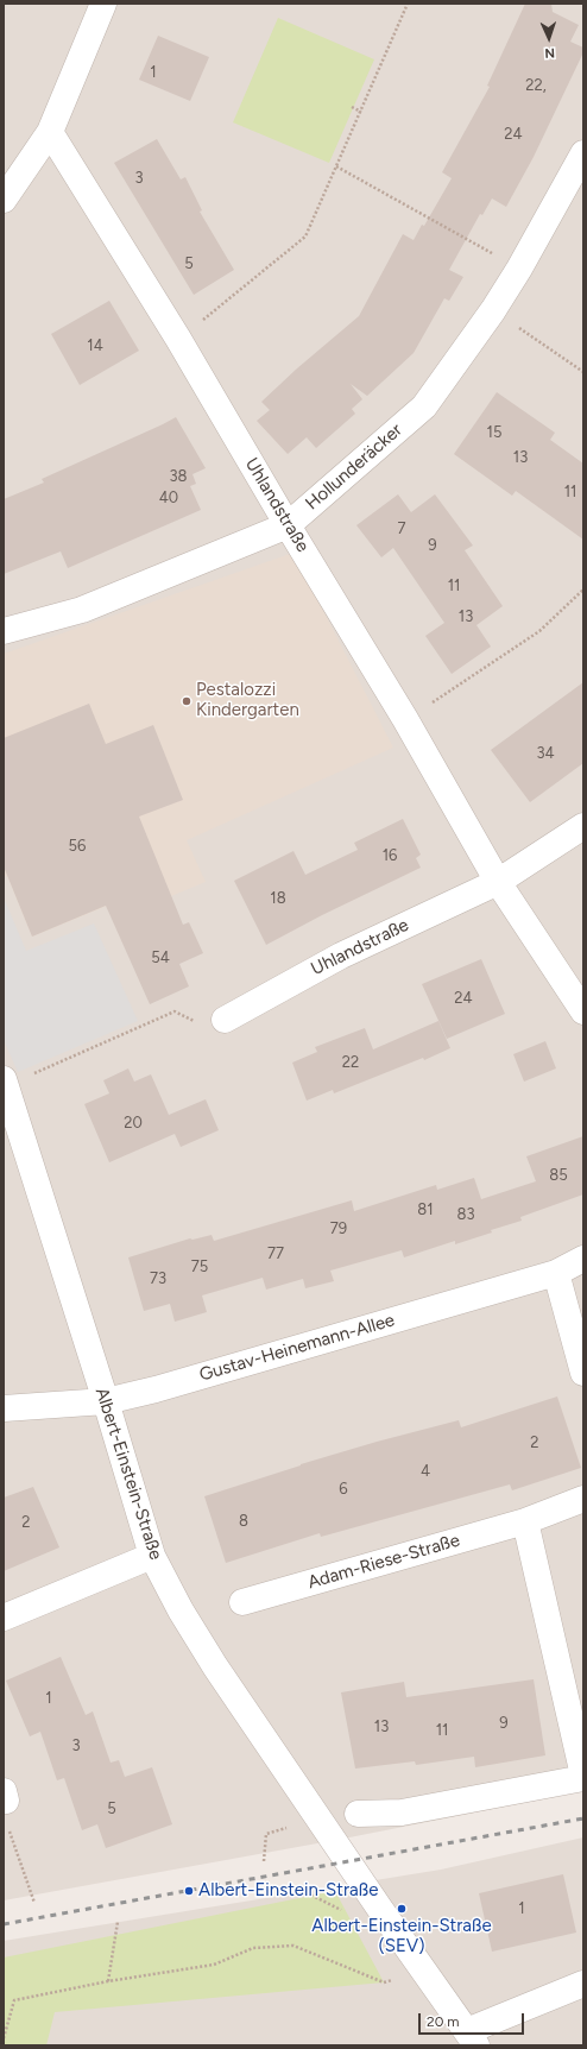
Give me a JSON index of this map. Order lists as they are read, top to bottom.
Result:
{
  "streets": {
    "street": [
      "Hollunderäcker",
      "Uhlandstraße",
      "Gustav-Heinemann-Allee",
      "Albert-Einstein-Straße",
      "Adam-Riese-Straße"
    ]
  },
  "crossings": [
    ["Hollunderäcker", "Uhlandstraße"],
    ["Gustav-Heinemann-Allee", "Albert-Einstein-Straße"]
  ],
  "places": ["Pestalozzi Kindergarten", "Albert-Einstein-Straße", "Albert-Einstein-Straße (SEV)"],
  "house_numbers": [
    "1",
    "22,",
    "24",
    "3",
    "5",
    "14",
    "15",
    "13",
    "38",
    "11",
    "40",
    "7",
    "9",
    "11",
    "13",
    "34",
    "56",
    "16",
    "18",
    "54",
    "24",
    "22",
    "20",
    "85",
    "81",
    "83",
    "79",
    "77",
    "75",
    "73",
    "2",
    "4",
    "6",
    "8",
    "2",
    "1",
    "9",
    "13",
    "11",
    "3",
    "5",
    "1"
  ],
  "scale_bar": "20 m",
  "north": "bottom"
}
